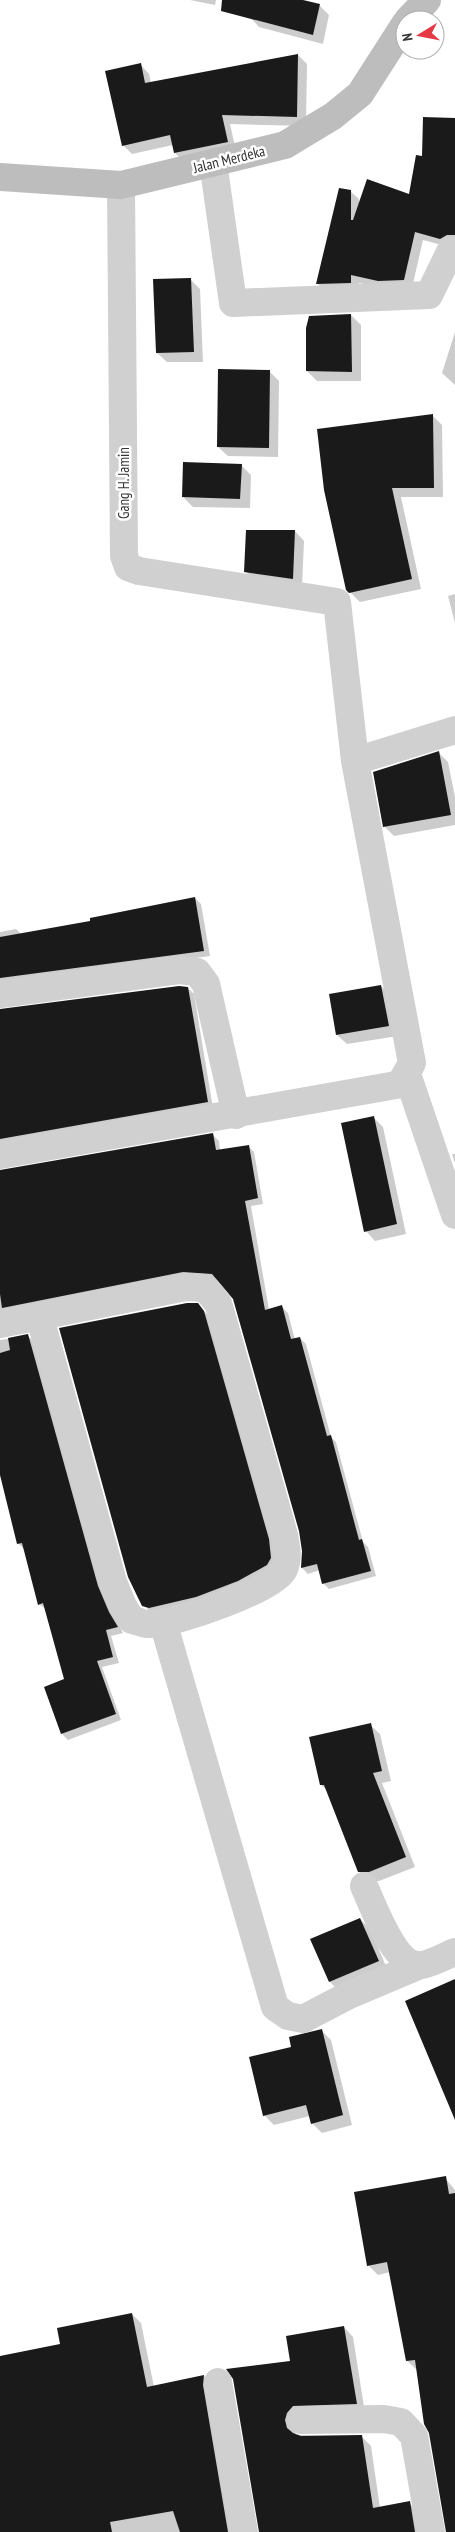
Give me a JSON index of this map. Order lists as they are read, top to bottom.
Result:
{
  "streets": {
    "street": ["Jalan Merdeka", "Gang H. Jamin"]
  },
  "crossings": [
    ["Jalan Merdeka", "Gang H. Jamin"]
  ],
  "north": "left"
}
